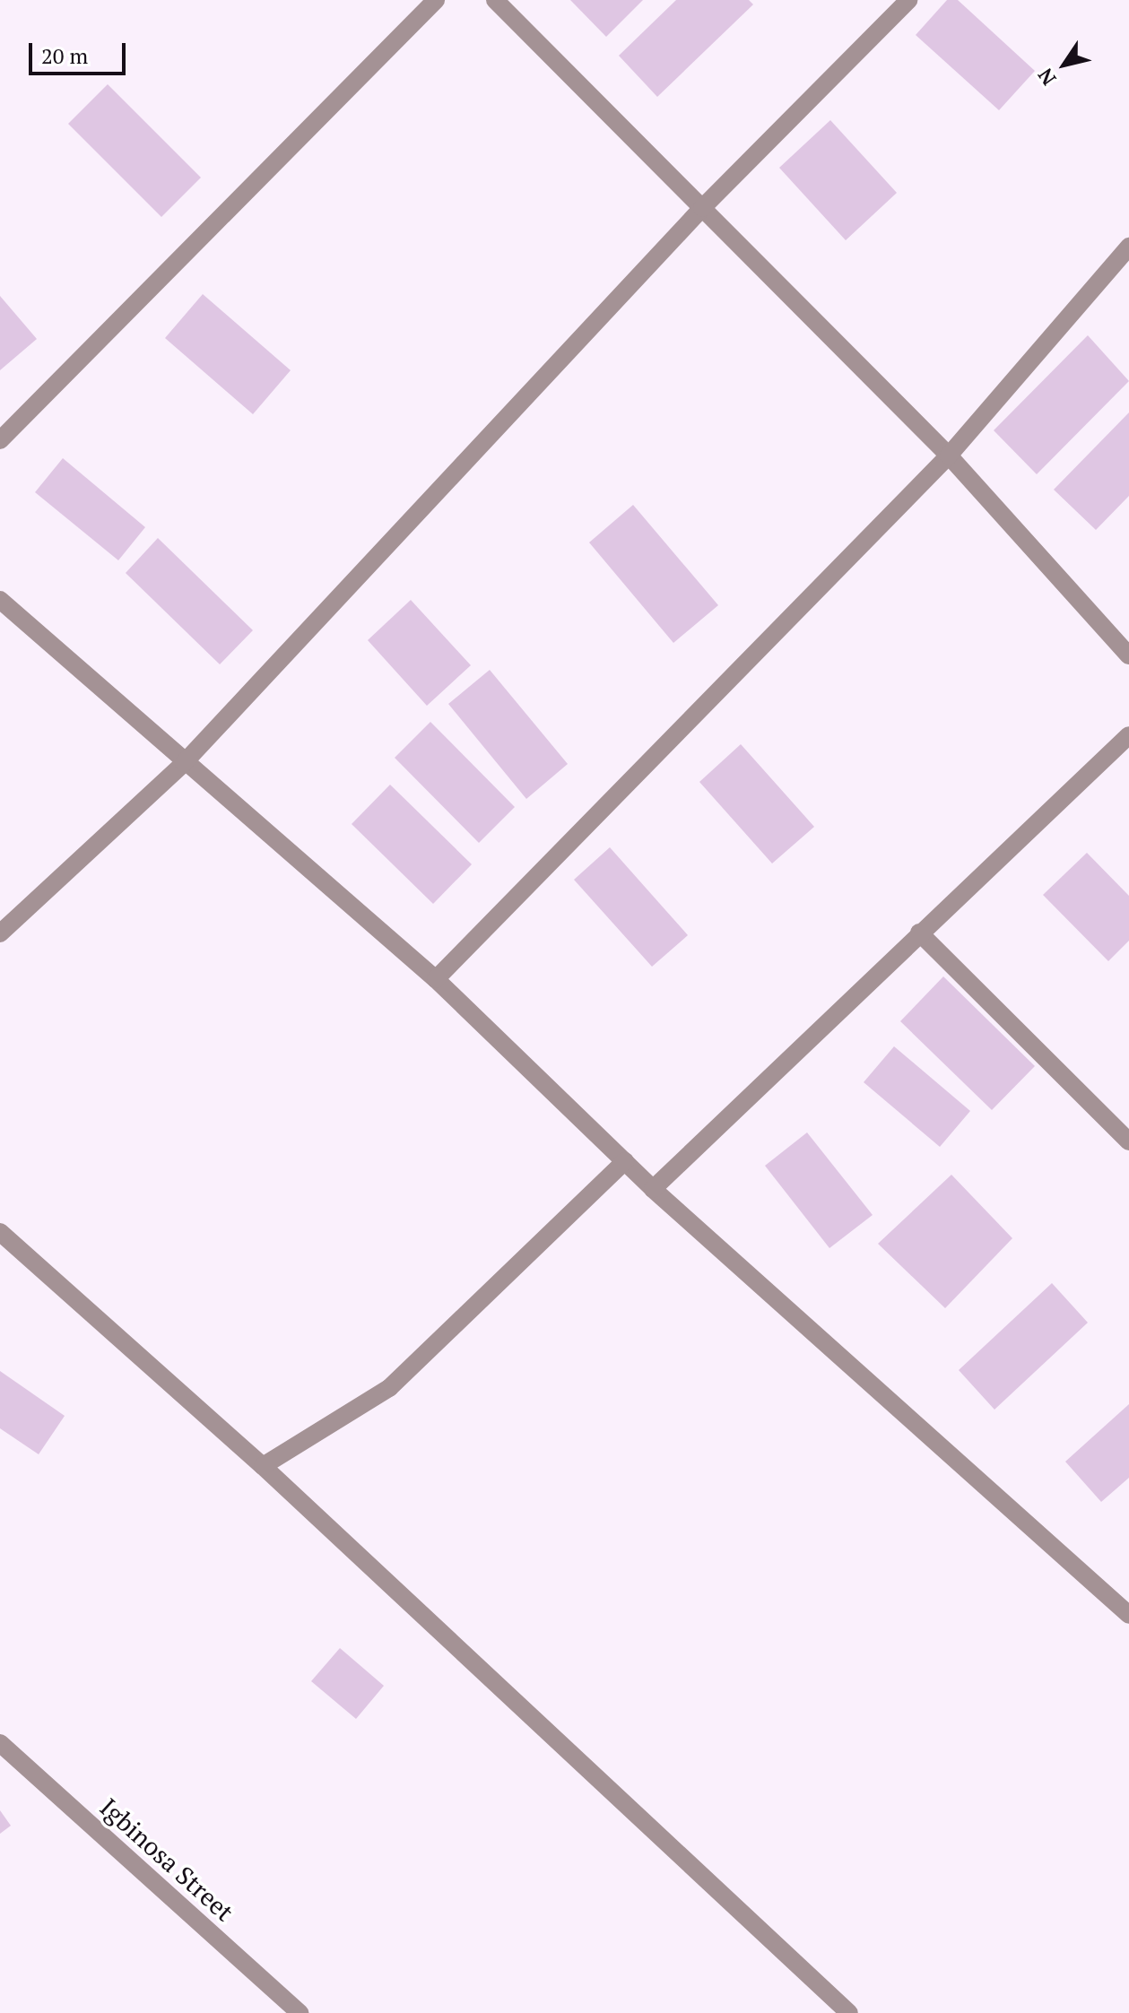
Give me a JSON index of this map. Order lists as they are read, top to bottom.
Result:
{
  "streets": {
    "street": ["Igbinosa Street"]
  },
  "scale_bar": "20 m",
  "north": "bottom left"
}
